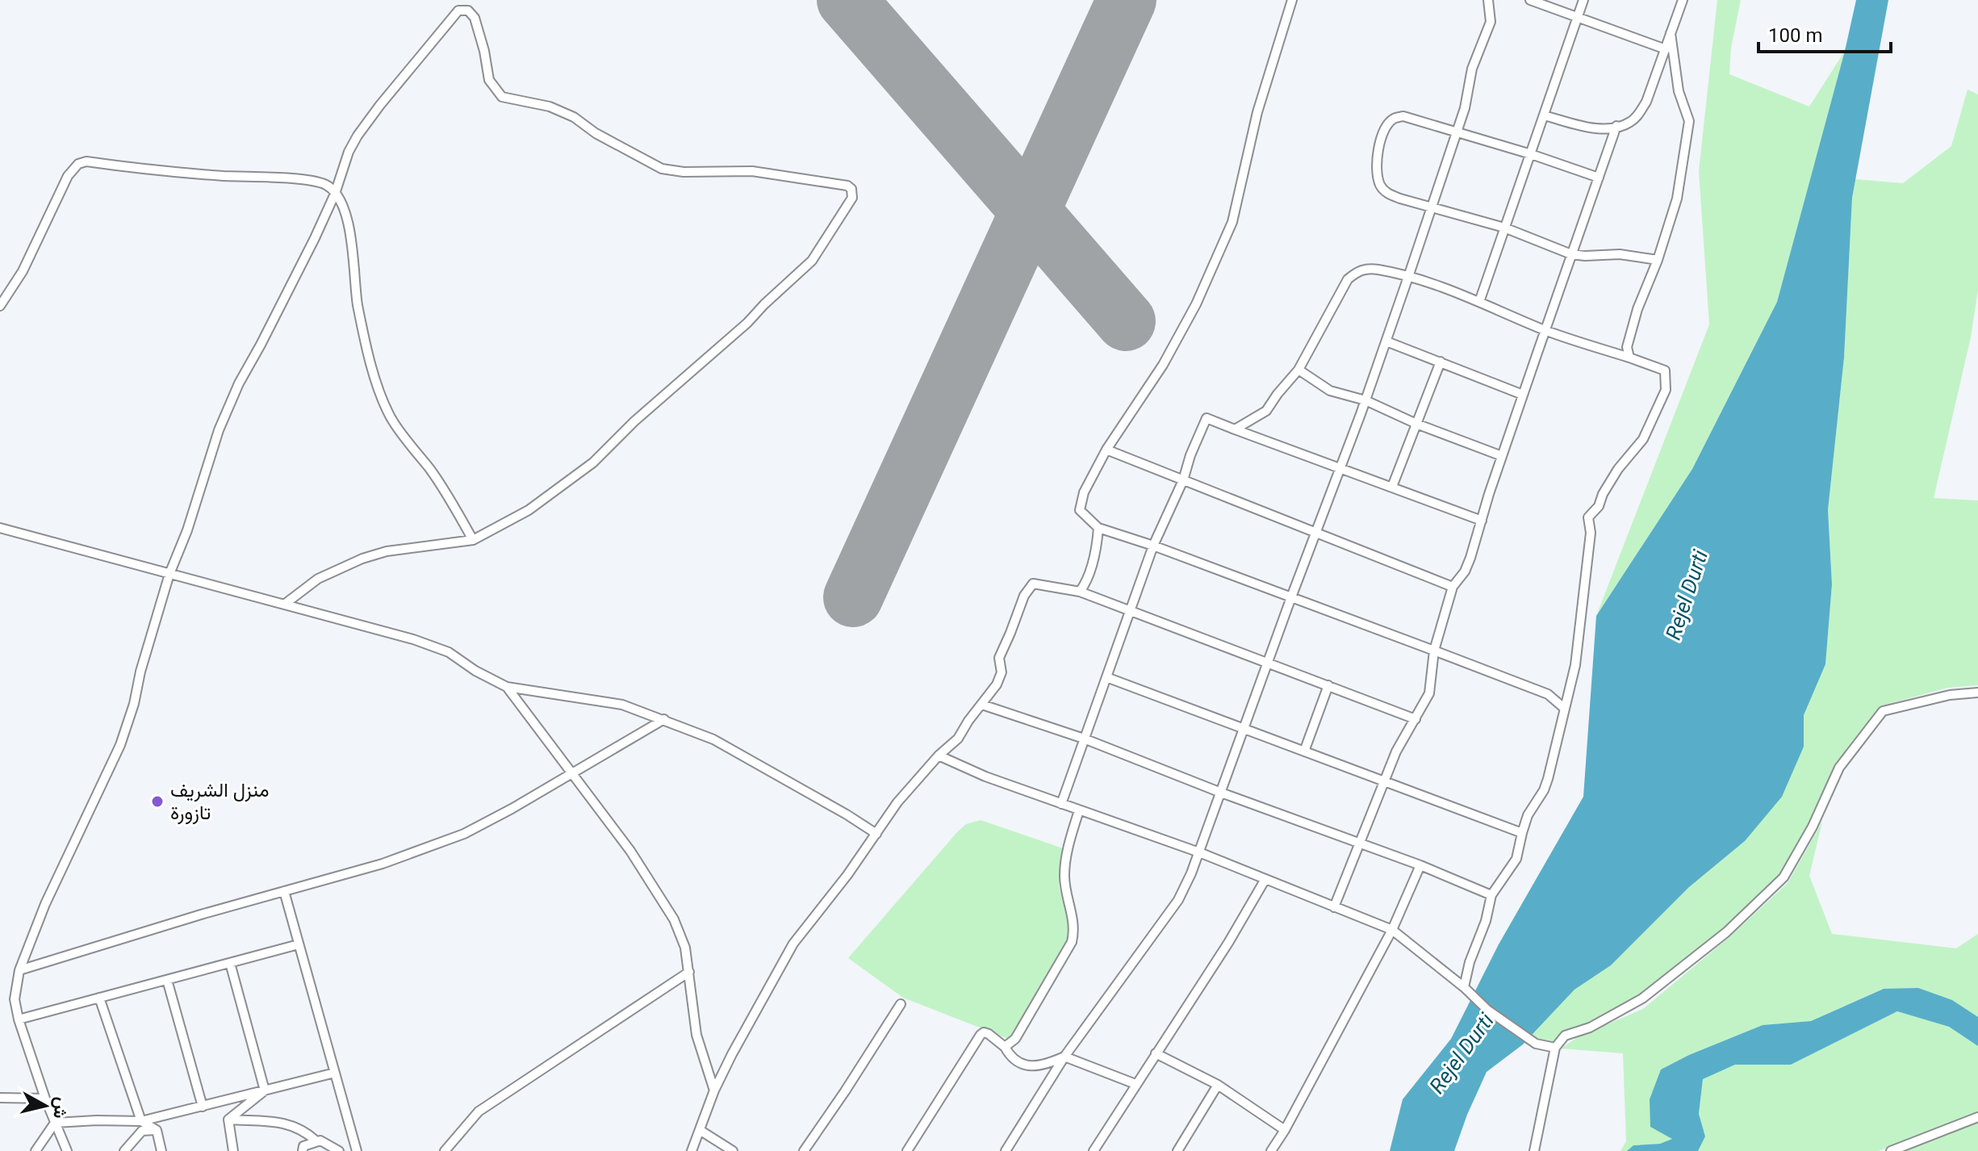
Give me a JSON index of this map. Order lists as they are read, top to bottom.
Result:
{
  "water": ["Rejel Durti"],
  "places": ["منزل الشريف تازورة"],
  "scale_bar": "100 m",
  "north": "right"
}
